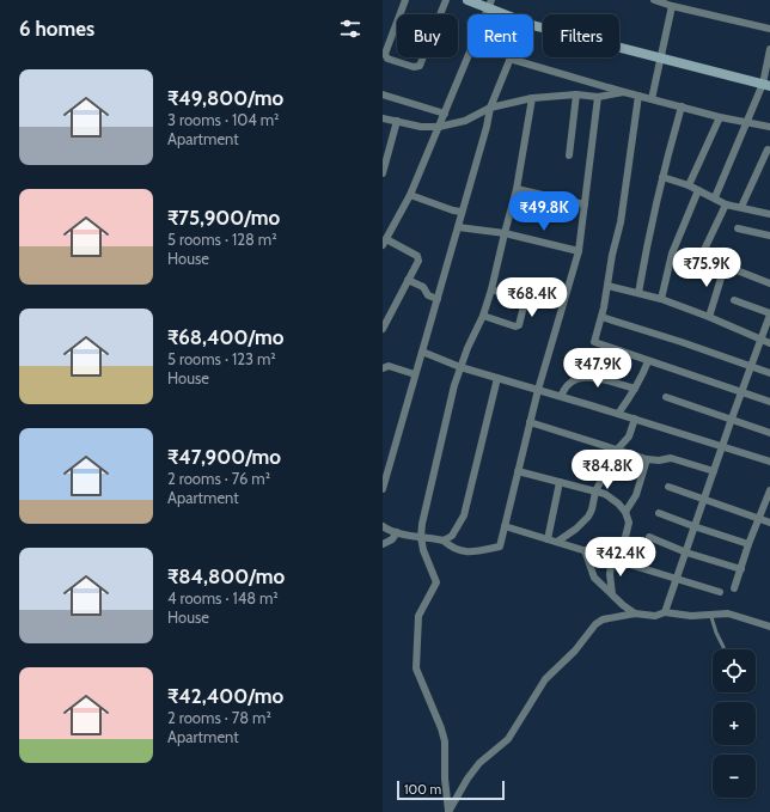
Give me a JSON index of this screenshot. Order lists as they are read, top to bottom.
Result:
{
  "scale_bar": "100 m",
  "page": {
    "heading": "6 homes",
    "chip": ["Buy", "Rent", "Filters"],
    "list": [
      {
        "name": "₹49,800/mo",
        "note": "3 rooms · 104 m² · Apartment"
      },
      {
        "name": "₹75,900/mo",
        "note": "5 rooms · 128 m² · House"
      },
      {
        "name": "₹68,400/mo",
        "note": "5 rooms · 123 m² · House"
      },
      {
        "name": "₹47,900/mo",
        "note": "2 rooms · 76 m² · Apartment"
      },
      {
        "name": "₹84,800/mo",
        "note": "4 rooms · 148 m² · House"
      },
      {
        "name": "₹42,400/mo",
        "note": "2 rooms · 78 m² · Apartment"
      }
    ],
    "price": [
      "₹49.8K",
      "₹75.9K",
      "₹68.4K",
      "₹47.9K",
      "₹84.8K",
      "₹42.4K"
    ],
    "map_buttons": ["+", "−"],
    "scale": "100 m"
  }
}
